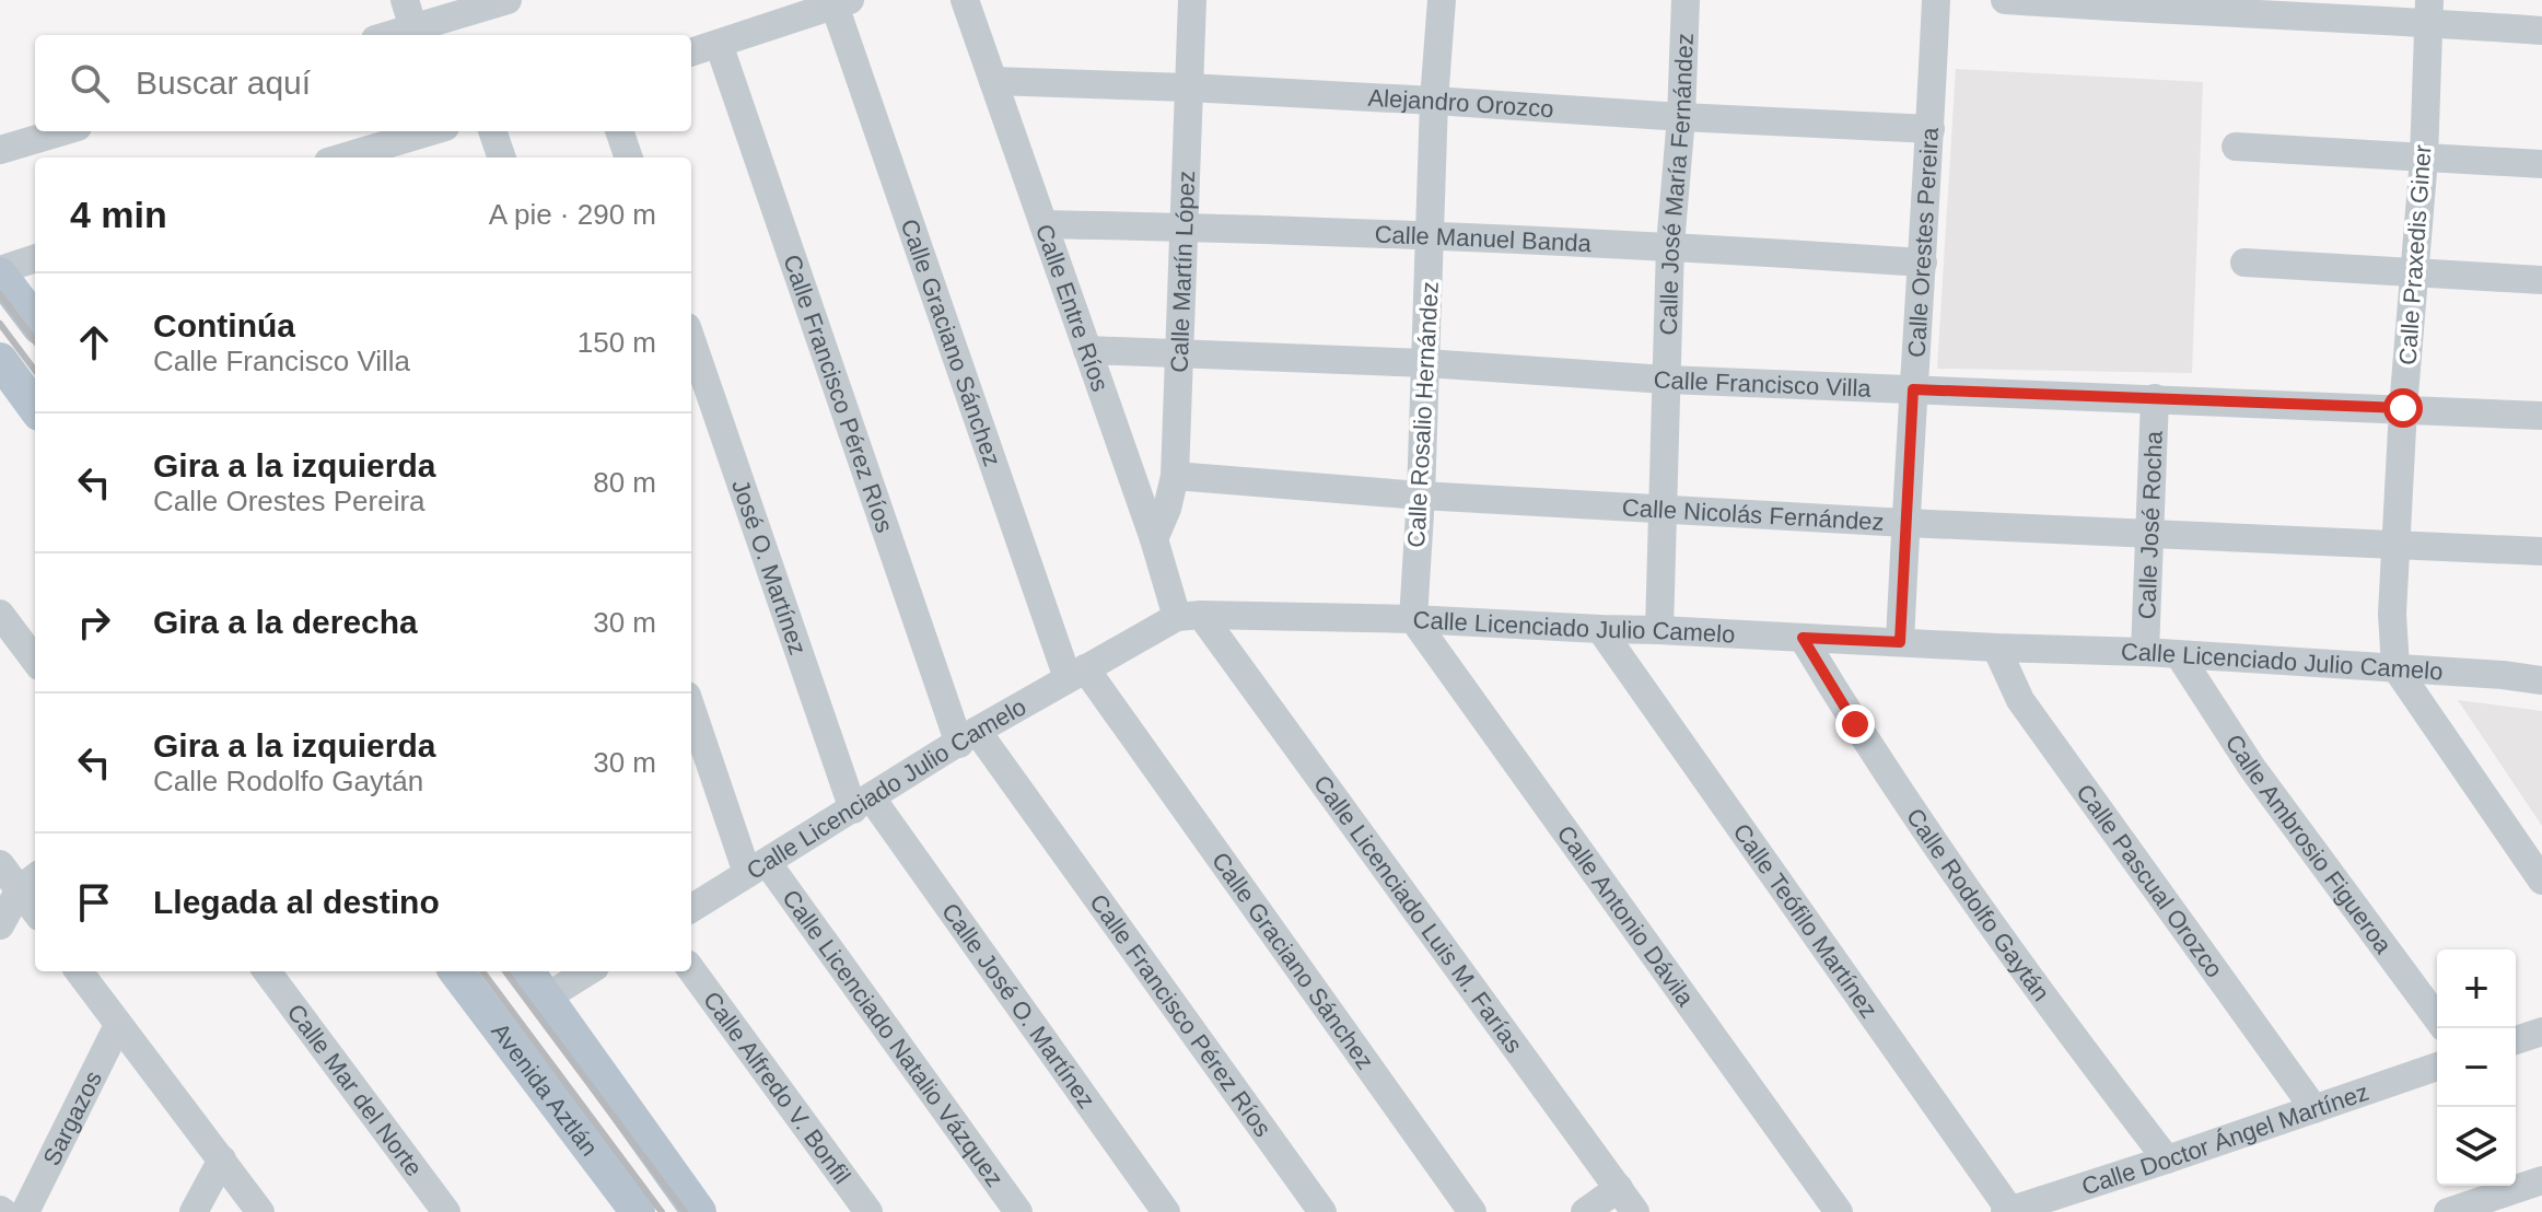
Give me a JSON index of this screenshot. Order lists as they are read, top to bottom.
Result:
{
  "streets": {
    "main road": ["Avenida Aztlán"],
    "street": [
      "Alejandro Orozco",
      "Calle José María Fernández",
      "Calle Manuel Banda",
      "Calle Orestes Pereira",
      "Calle Praxedis Giner",
      "Calle Martín López",
      "Calle Entre Ríos",
      "Calle Graciano Sánchez",
      "Calle Francisco Villa",
      "Calle Francisco Pérez Ríos",
      "Calle Rosalio Hernández",
      "Calle Nicolás Fernández",
      "Calle José Rocha",
      "José O. Martínez",
      "Calle Licenciado Julio Camelo",
      "Calle Ambrosio Figueroa",
      "Calle Pascual Orozco",
      "Calle Rodolfo Gaytán",
      "Calle Licenciado Luis M. Farías",
      "Calle Antonio Dávila",
      "Calle Teófilo Martínez",
      "Calle José O. Martínez",
      "Calle Licenciado Natalio Vázquez",
      "Calle Alfredo V. Bonfil",
      "Calle Mar del Norte",
      "Sargazos",
      "Calle Doctor Ángel Martínez"
    ]
  },
  "crossings": [
    ["Alejandro Orozco", "Calle José María Fernández"],
    ["Alejandro Orozco", "Calle Orestes Pereira"],
    ["Alejandro Orozco", "Calle Martín López"],
    ["Alejandro Orozco", "Calle Entre Ríos"],
    ["Alejandro Orozco", "Calle Rosalio Hernández"],
    ["Calle José María Fernández", "Calle Manuel Banda"],
    ["Calle José María Fernández", "Calle Francisco Villa"],
    ["Calle José María Fernández", "Calle Nicolás Fernández"],
    ["Calle José María Fernández", "Calle Licenciado Julio Camelo"],
    ["Calle Manuel Banda", "Calle Orestes Pereira"],
    ["Calle Manuel Banda", "Calle Martín López"],
    ["Calle Manuel Banda", "Calle Entre Ríos"],
    ["Calle Manuel Banda", "Calle Rosalio Hernández"],
    ["Calle Orestes Pereira", "Calle Francisco Villa"],
    ["Calle Orestes Pereira", "Calle Nicolás Fernández"],
    ["Calle Orestes Pereira", "Calle Licenciado Julio Camelo"],
    ["Calle Praxedis Giner", "Calle Francisco Villa"],
    ["Calle Praxedis Giner", "Calle Nicolás Fernández"],
    ["Calle Praxedis Giner", "Calle Licenciado Julio Camelo"],
    ["Calle Martín López", "Calle Entre Ríos"],
    ["Calle Martín López", "Calle Francisco Villa"],
    ["Calle Martín López", "Calle Nicolás Fernández"],
    ["Calle Entre Ríos", "Calle Francisco Villa"],
    ["Calle Entre Ríos", "Calle Licenciado Julio Camelo"],
    ["Calle Entre Ríos", "Calle Licenciado Luis M. Farías"],
    ["Calle Graciano Sánchez", "Calle Licenciado Julio Camelo"],
    ["Calle Francisco Villa", "Calle Rosalio Hernández"],
    ["Calle Francisco Villa", "Calle José Rocha"],
    ["Calle Francisco Pérez Ríos", "Calle Licenciado Julio Camelo"],
    ["Calle Rosalio Hernández", "Calle Nicolás Fernández"],
    ["Calle Rosalio Hernández", "Calle Licenciado Julio Camelo"],
    ["Calle Rosalio Hernández", "Calle Antonio Dávila"],
    ["Calle Nicolás Fernández", "Calle José Rocha"],
    ["Calle José Rocha", "Calle Licenciado Julio Camelo"],
    ["José O. Martínez", "Calle Licenciado Julio Camelo"],
    ["José O. Martínez", "Calle José O. Martínez"],
    ["Calle Licenciado Julio Camelo", "Calle Ambrosio Figueroa"],
    ["Calle Licenciado Julio Camelo", "Calle Pascual Orozco"],
    ["Calle Licenciado Julio Camelo", "Calle Rodolfo Gaytán"],
    ["Calle Licenciado Julio Camelo", "Calle Licenciado Luis M. Farías"],
    ["Calle Licenciado Julio Camelo", "Calle Antonio Dávila"],
    ["Calle Licenciado Julio Camelo", "Calle Teófilo Martínez"],
    ["Calle Licenciado Julio Camelo", "Calle José O. Martínez"],
    ["Calle Licenciado Julio Camelo", "Calle Licenciado Natalio Vázquez"],
    ["Calle Pascual Orozco", "Calle Doctor Ángel Martínez"],
    ["Calle Rodolfo Gaytán", "Calle Doctor Ángel Martínez"],
    ["Calle Teófilo Martínez", "Calle Doctor Ángel Martínez"]
  ],
  "page": {
    "search": "Buscar aquí",
    "heading": ["4 min", "A pie · 290 m"],
    "list": [
      ["Continúa", "Calle Francisco Villa", "150 m"],
      ["Gira a la izquierda", "Calle Orestes Pereira", "80 m"],
      ["Gira a la derecha", "30 m"],
      ["Gira a la izquierda", "Calle Rodolfo Gaytán", "30 m"],
      "Llegada al destino"
    ],
    "map_buttons": ["+", "−"]
  }
}
